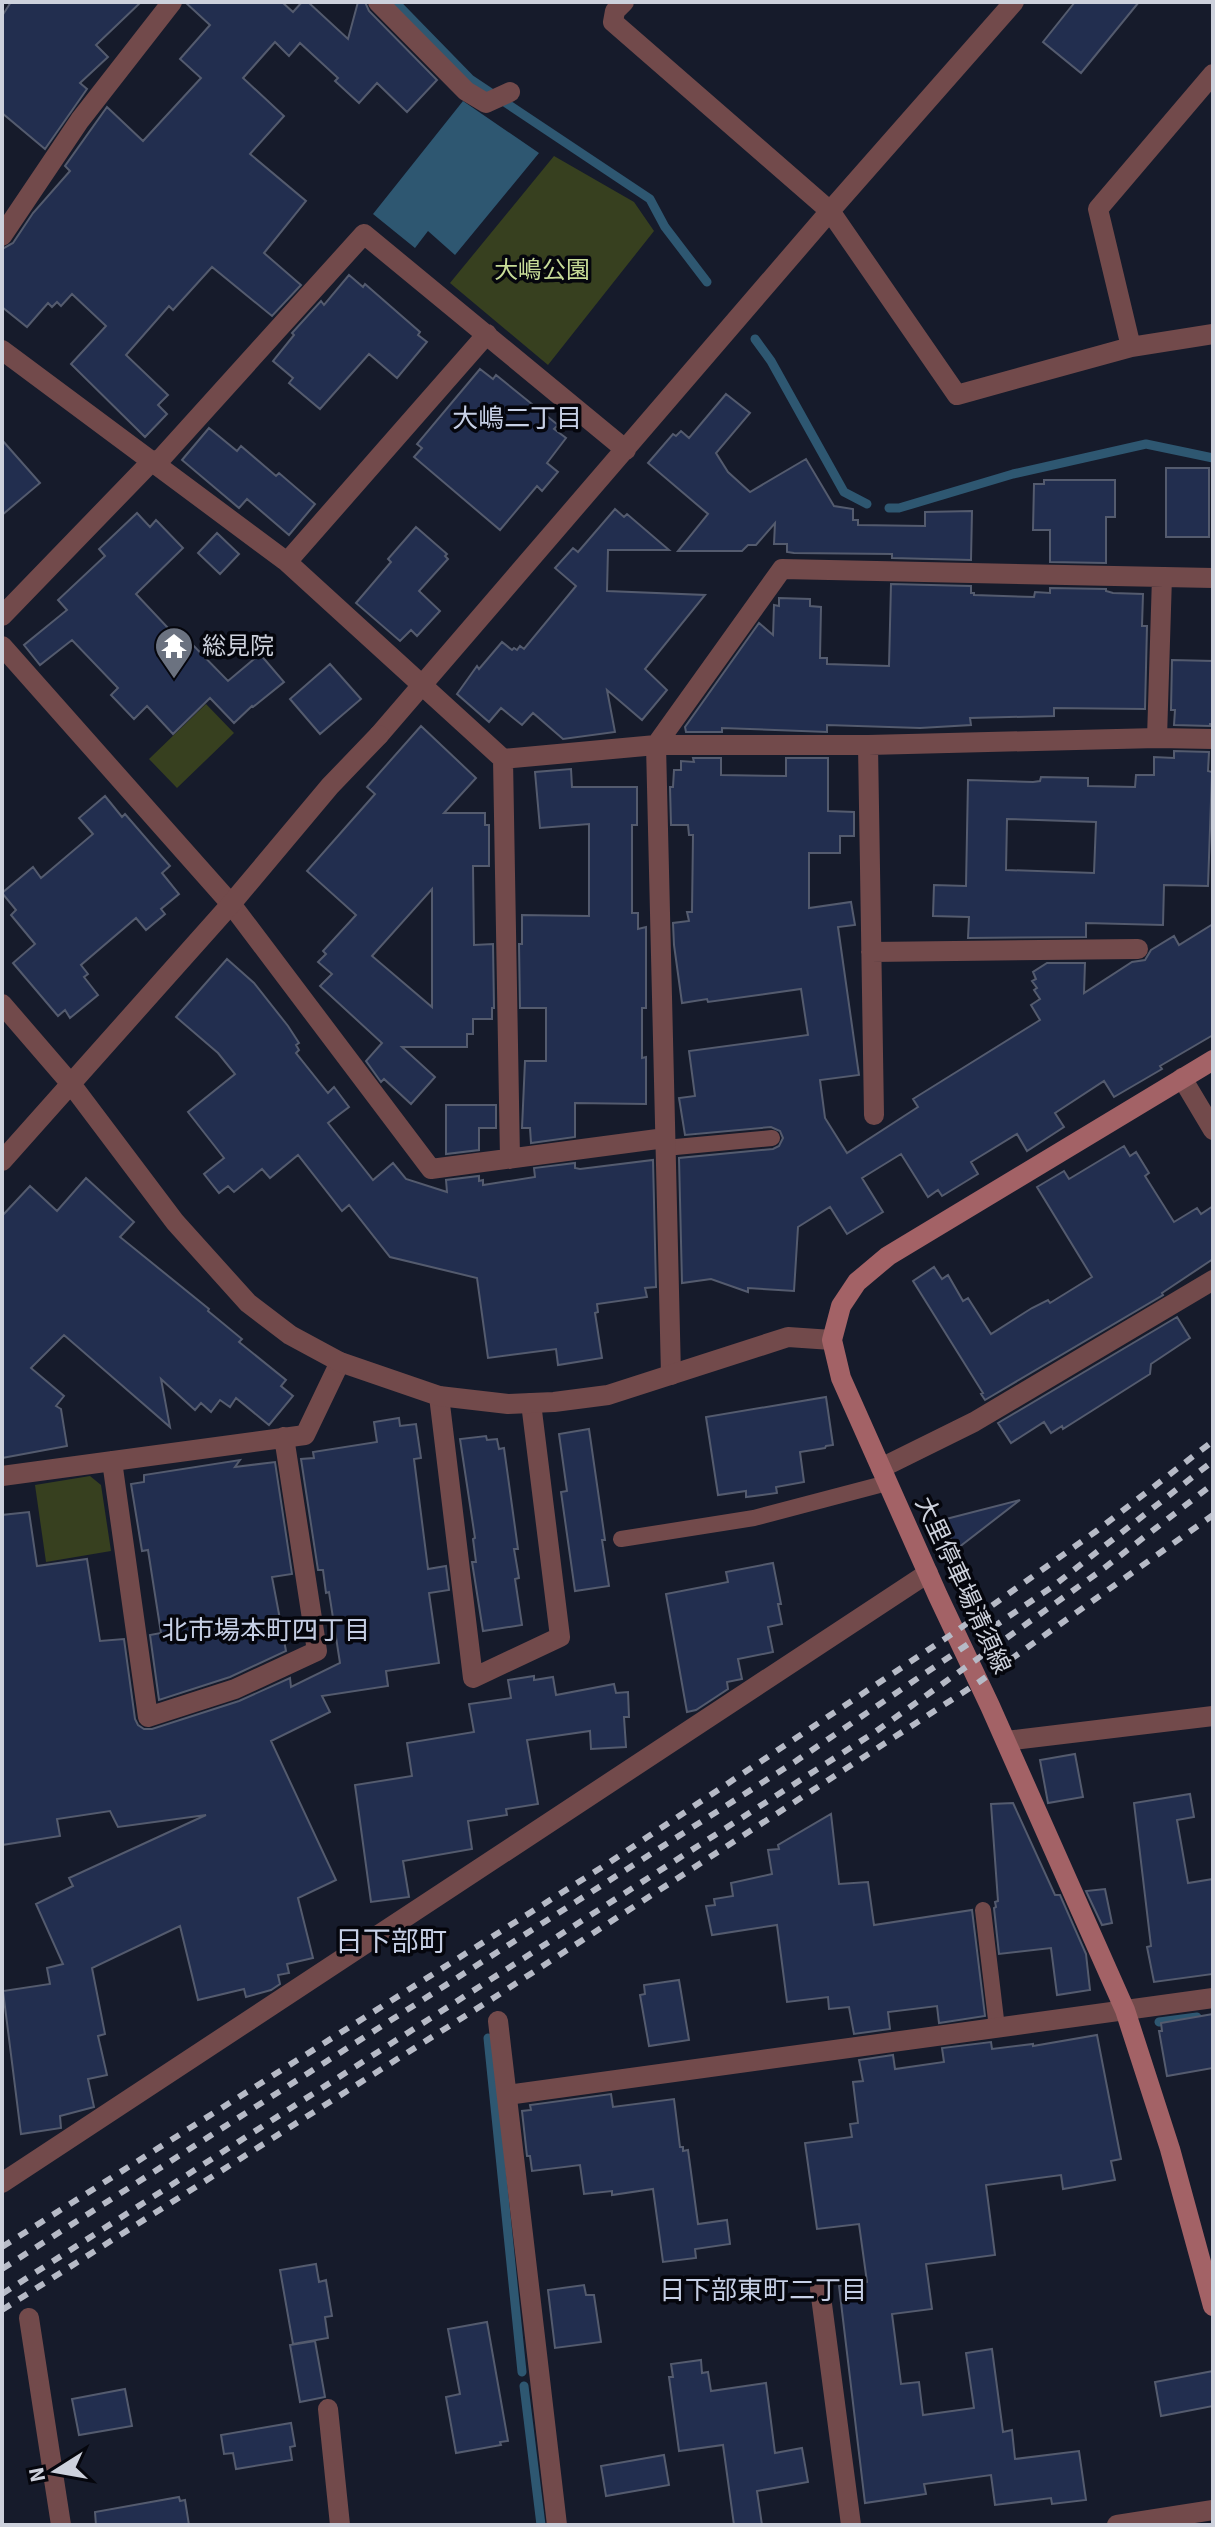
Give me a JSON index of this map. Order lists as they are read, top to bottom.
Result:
{
  "streets": {
    "main road": ["大里停車場清須線"]
  },
  "districts": [
    "大嶋二丁目",
    "北市場本町四丁目",
    "日下部町",
    "日下部東町二丁目"
  ],
  "parks": ["大嶋公園"],
  "places": {
    "temple": ["総見院"]
  },
  "north": "left"
}
